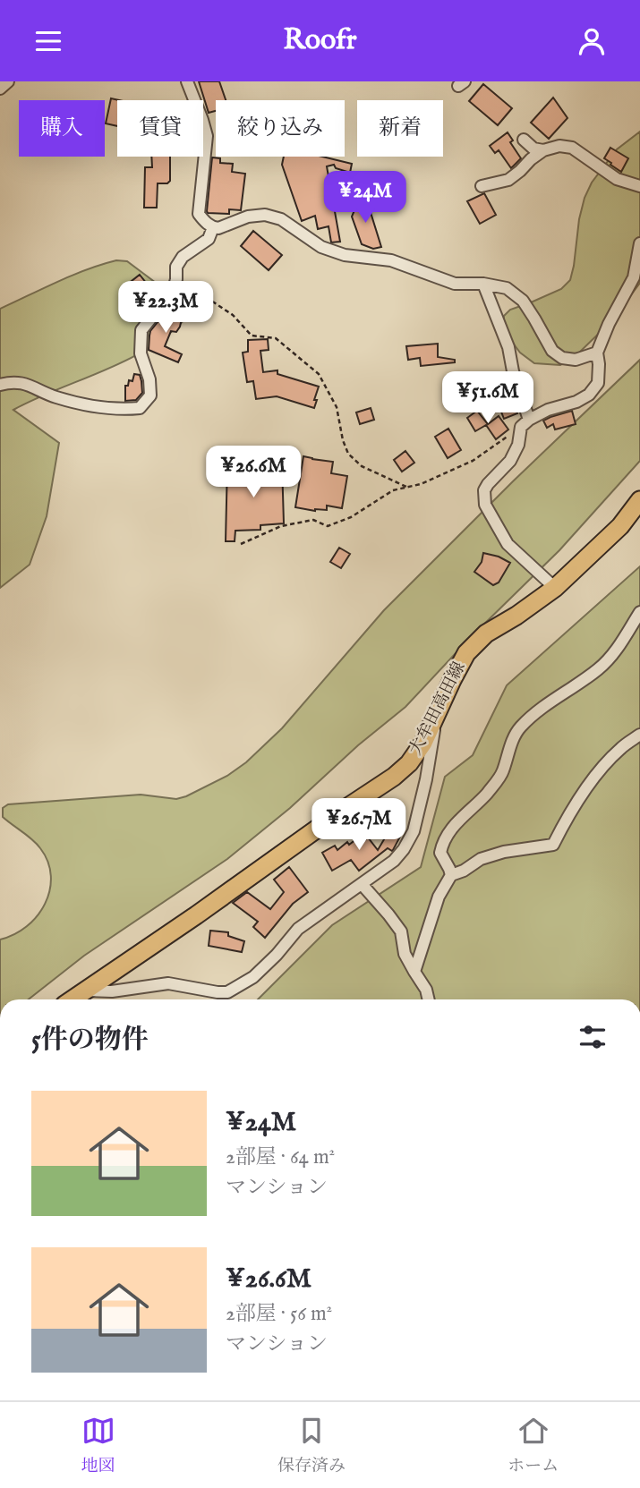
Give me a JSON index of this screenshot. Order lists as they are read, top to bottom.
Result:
{
  "streets": {
    "main road": ["大牟田高田線"]
  },
  "page": {
    "header": "Roofr",
    "chip": [
      "購入",
      "賃貸",
      "絞り込み",
      "新着"
    ],
    "price": [
      "¥24M",
      "¥22.3M",
      "¥51.6M",
      "¥26.6M",
      "¥26.7M"
    ],
    "heading": "5件の物件",
    "list": [
      {
        "name": "¥24M",
        "note": "2部屋 · 64 m² · マンション"
      },
      {
        "name": "¥26.6M",
        "note": "2部屋 · 56 m² · マンション"
      }
    ],
    "tabs": ["地図", "保存済み", "ホーム"]
  }
}
